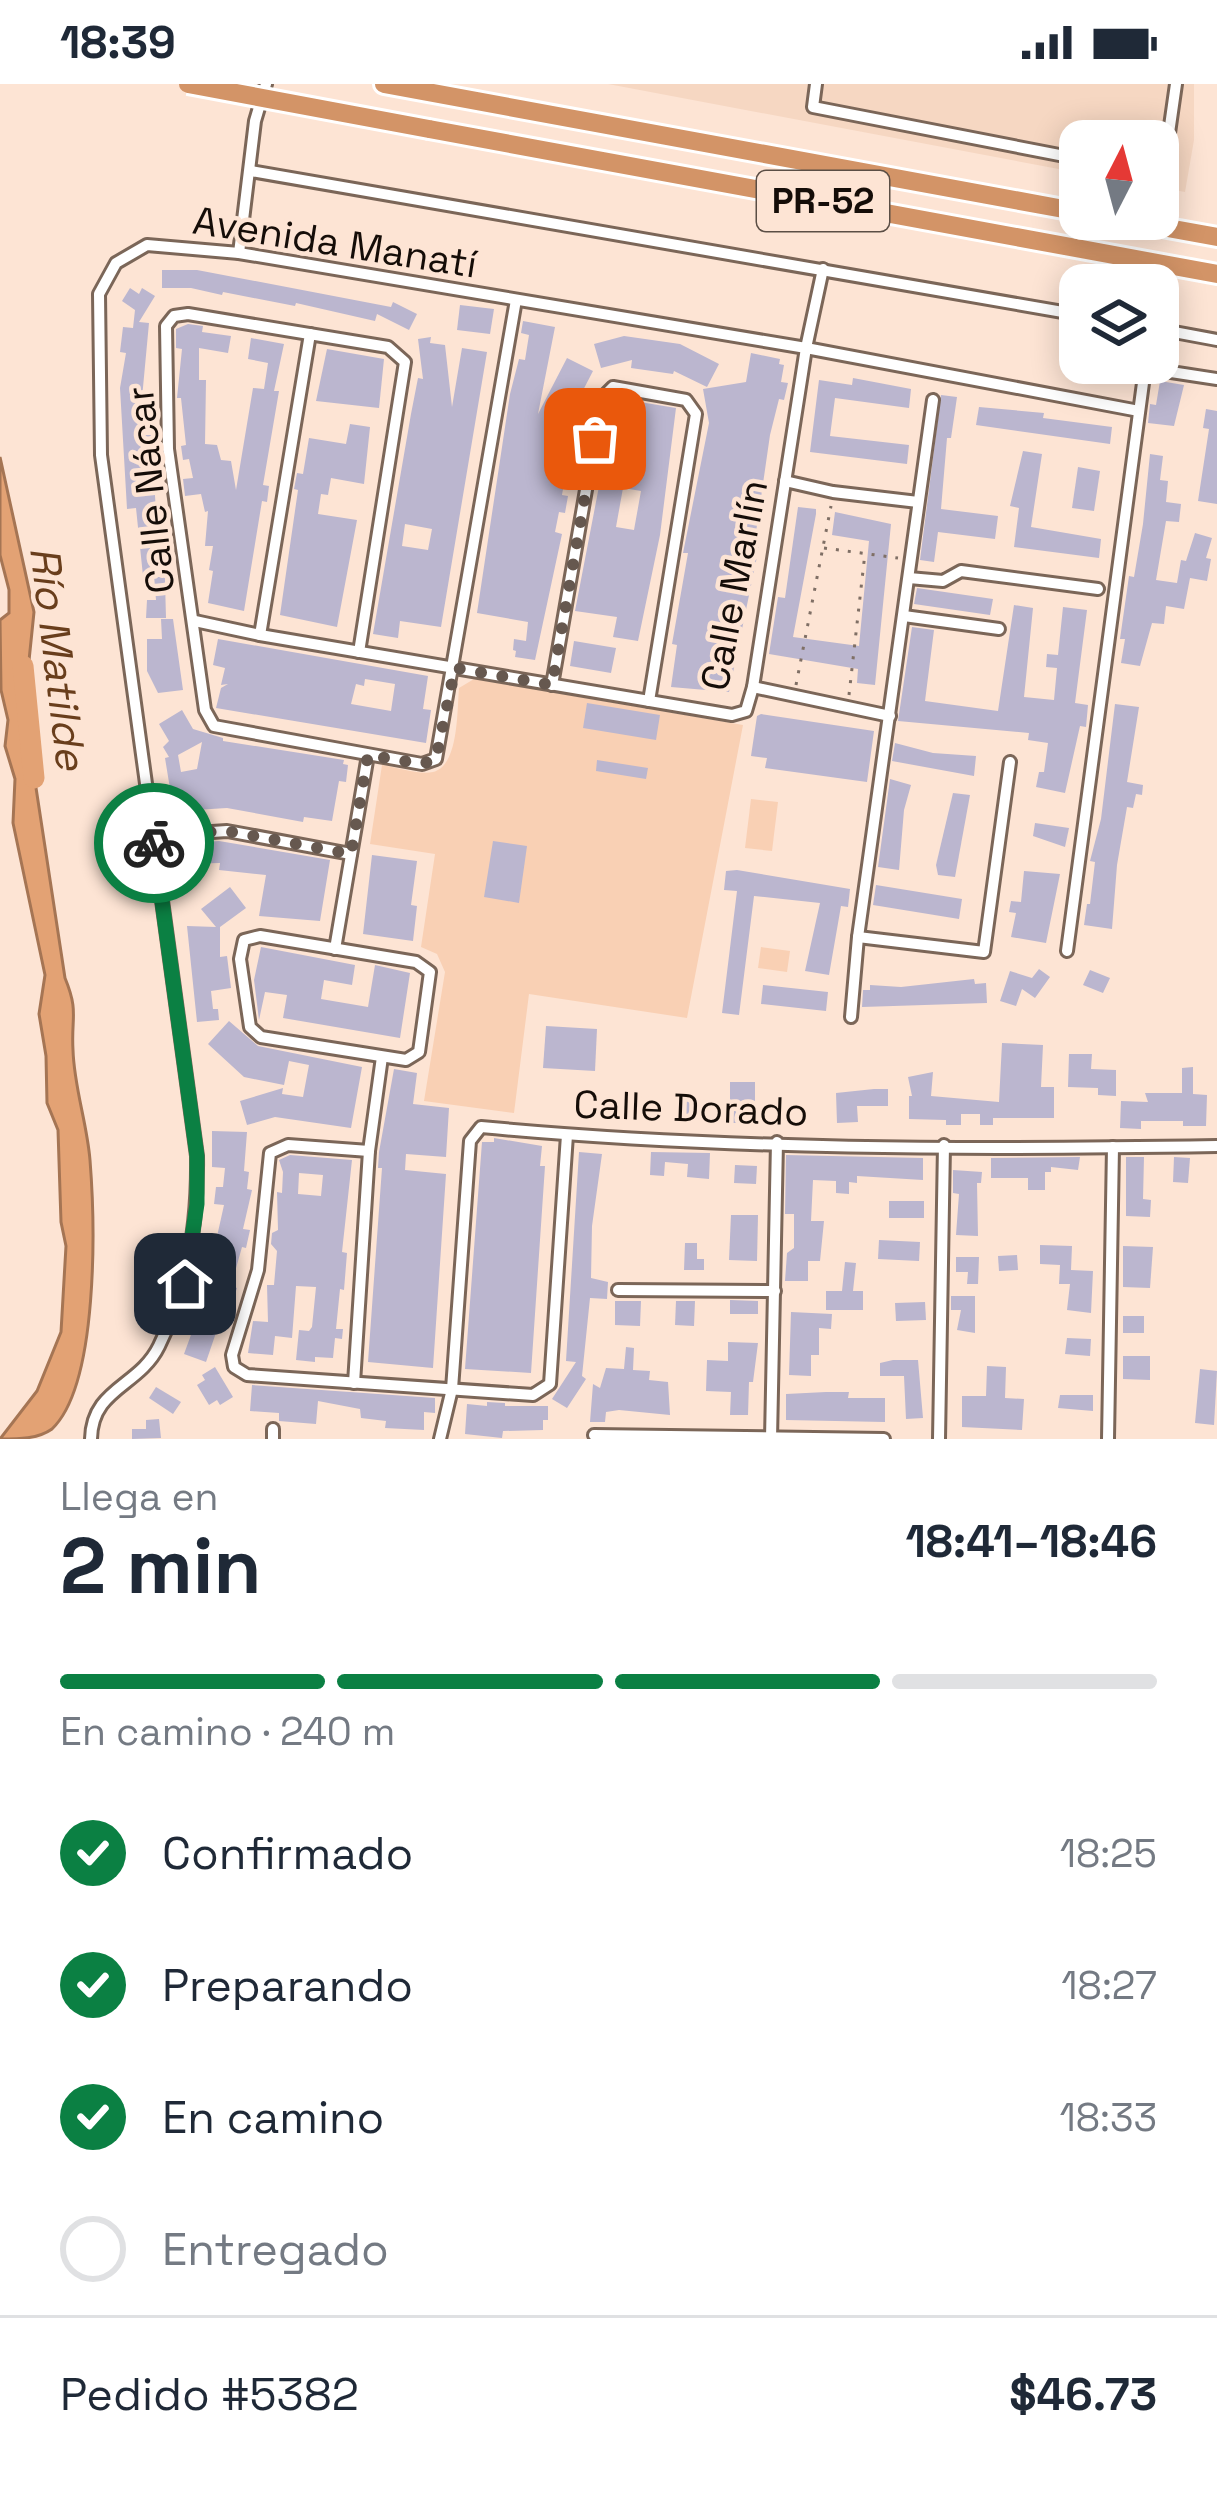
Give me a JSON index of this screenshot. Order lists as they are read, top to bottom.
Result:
{
  "streets": {
    "highway": ["PR-52"],
    "street": [
      "Avenida Manatí",
      "Calle Nácar",
      "Calle Marlín",
      "Calle Dorado"
    ]
  },
  "crossings": [
    ["Avenida Manatí", "Calle Marlín"],
    ["Calle Nácar", "Calle Marlín"]
  ],
  "water": ["Río Matilde"],
  "north": "top",
  "page": {
    "status": "18:39",
    "heading": ["2 min", "Llega en", "18:41–18:46"],
    "panel": ["Pedido #5382", "$46.73"],
    "bar": "En camino · 240 m",
    "list": [
      ["Confirmado", "18:25"],
      ["Preparando", "18:27"],
      ["En camino", "18:33"],
      "Entregado"
    ]
  }
}
